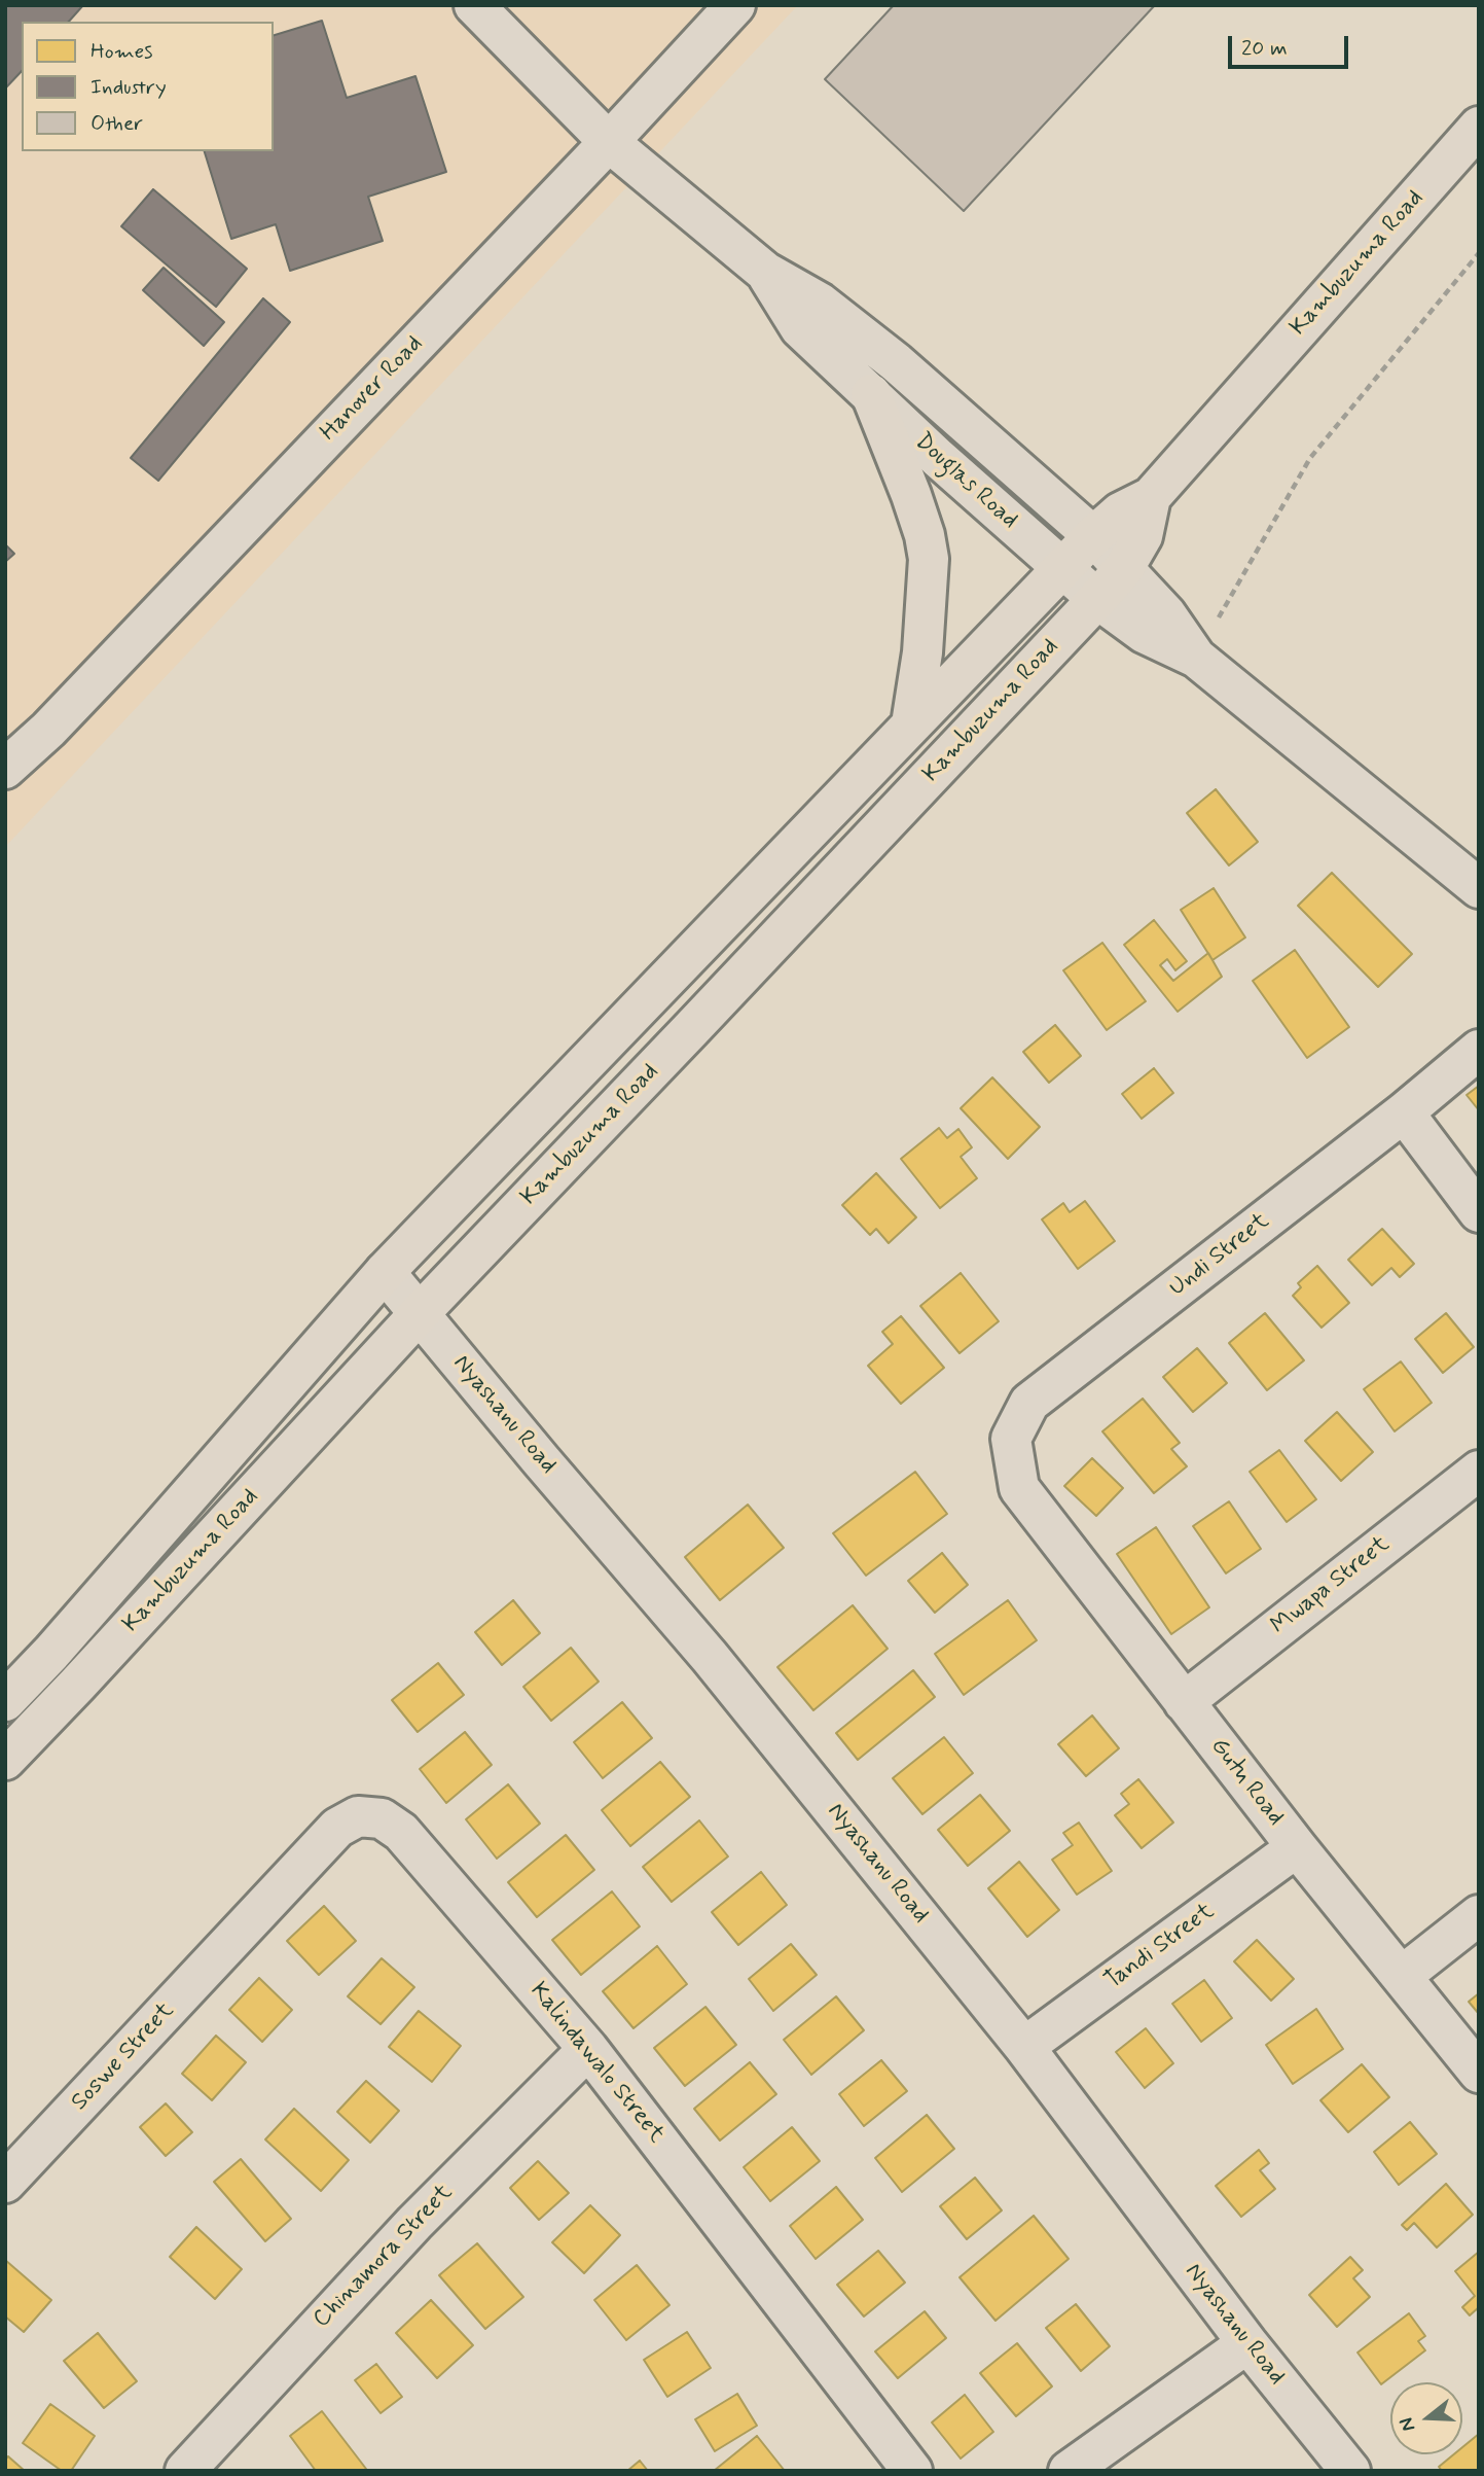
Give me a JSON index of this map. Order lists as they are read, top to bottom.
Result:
{
  "streets": {
    "main road": ["Kambuzuma Road"],
    "street": [
      "Hanover Road",
      "Douglas Road",
      "Undi Street",
      "Nyashanu Road",
      "Mwapa Street",
      "Gutu Road",
      "Tandi Street",
      "Soswe Street",
      "Kalindawalo Street",
      "Chinamora Street"
    ]
  },
  "crossings": [
    ["Kambuzuma Road", "Douglas Road"],
    ["Kambuzuma Road", "Nyashanu Road"],
    ["Hanover Road", "Douglas Road"],
    ["Undi Street", "Gutu Road"],
    ["Nyashanu Road", "Tandi Street"],
    ["Mwapa Street", "Gutu Road"],
    ["Gutu Road", "Tandi Street"],
    ["Soswe Street", "Kalindawalo Street"],
    ["Kalindawalo Street", "Chinamora Street"]
  ],
  "legend": ["Homes", "Industry", "Other"],
  "scale_bar": "20 m",
  "north": "left"
}
